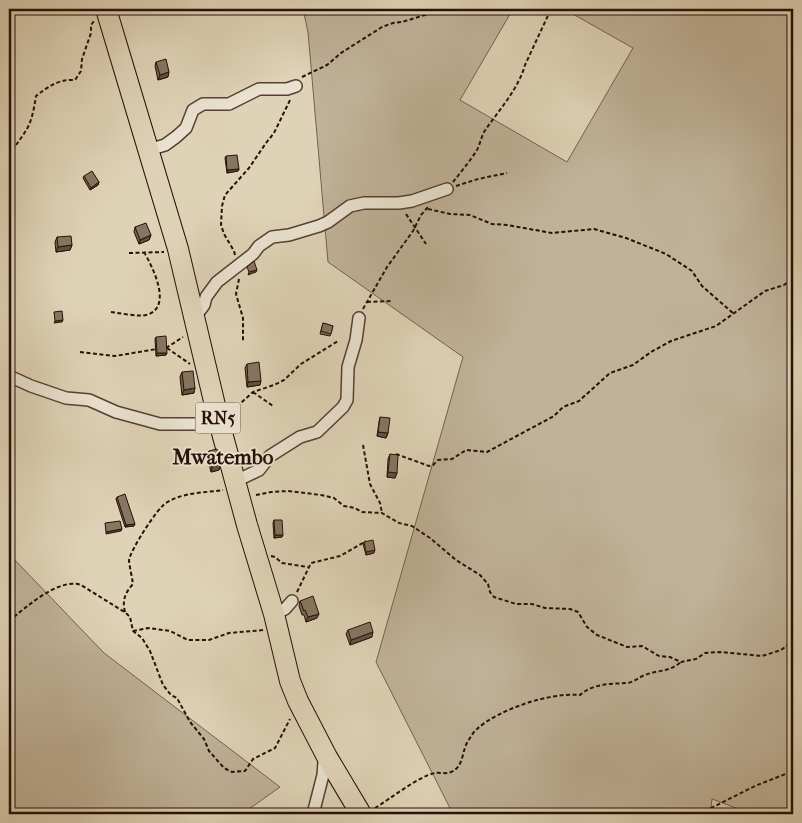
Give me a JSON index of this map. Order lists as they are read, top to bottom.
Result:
{
  "streets": {
    "highway": ["RN5"]
  },
  "districts": ["Mwatembo"]
}
